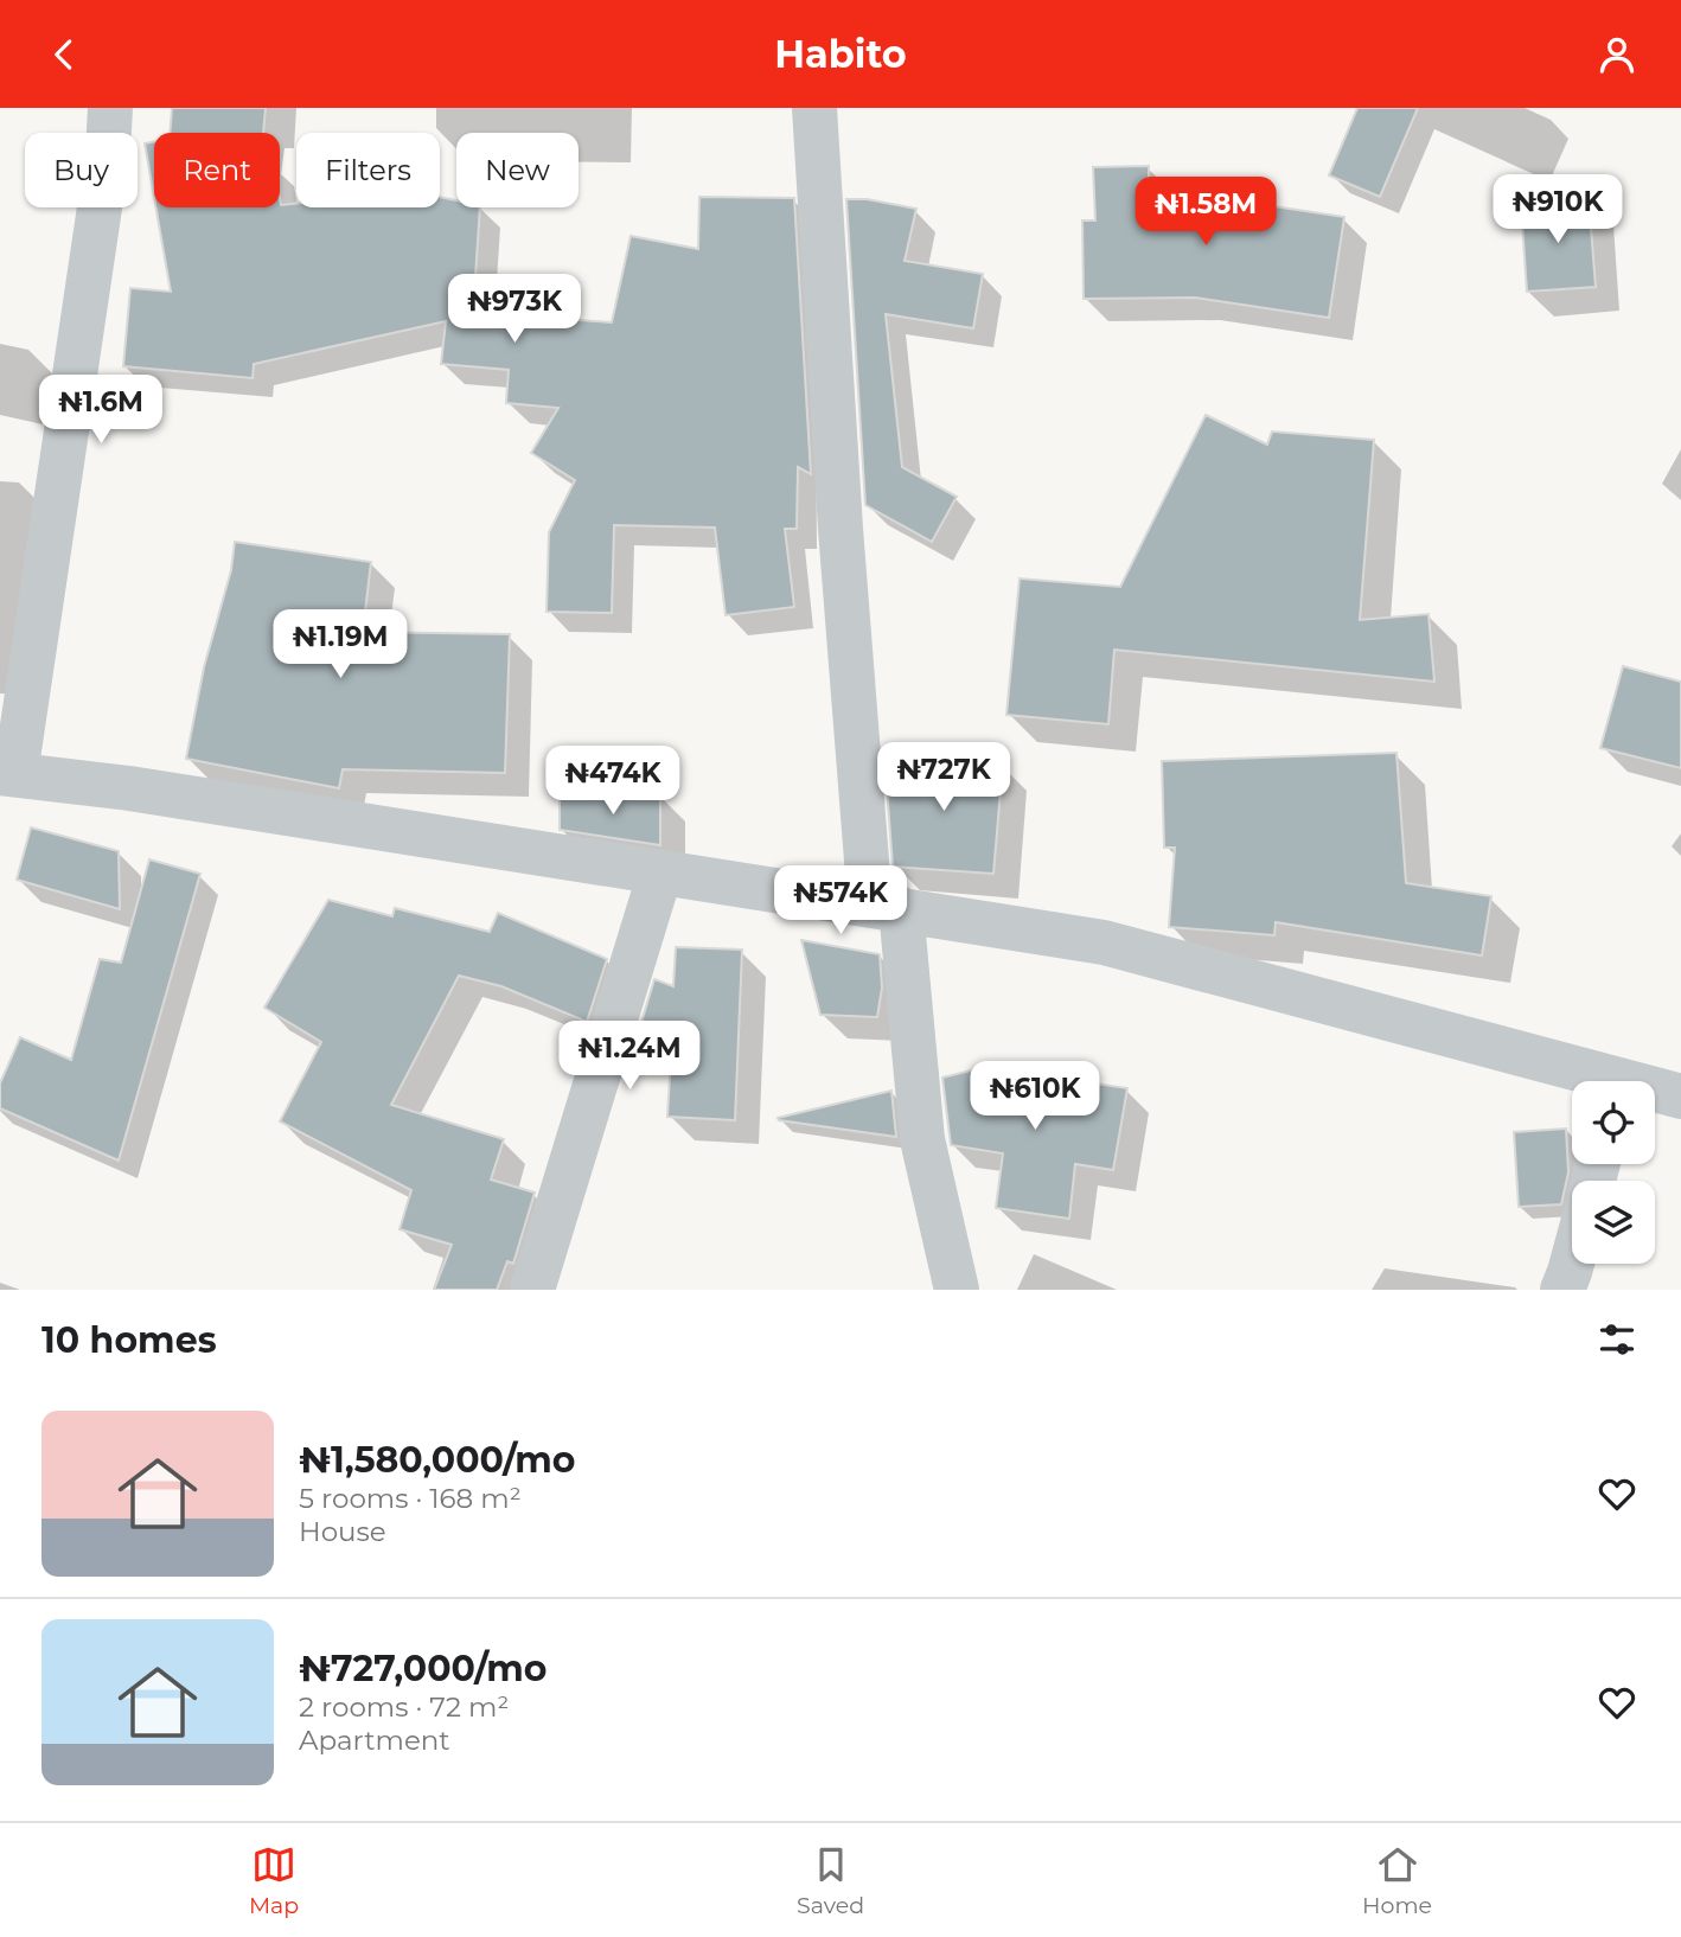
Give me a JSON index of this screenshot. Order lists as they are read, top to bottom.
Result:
{
  "page": {
    "header": "Habito",
    "chip": [
      "Buy",
      "Rent",
      "Filters",
      "New"
    ],
    "price": [
      "₦910K",
      "₦1.58M",
      "₦973K",
      "₦1.6M",
      "₦1.19M",
      "₦727K",
      "₦474K",
      "₦574K",
      "₦1.24M",
      "₦610K"
    ],
    "heading": "10 homes",
    "list": [
      {
        "name": "₦1,580,000/mo",
        "note": "5 rooms · 168 m² · House"
      },
      {
        "name": "₦727,000/mo",
        "note": "2 rooms · 72 m² · Apartment"
      }
    ],
    "tabs": ["Map", "Saved", "Home"]
  }
}
